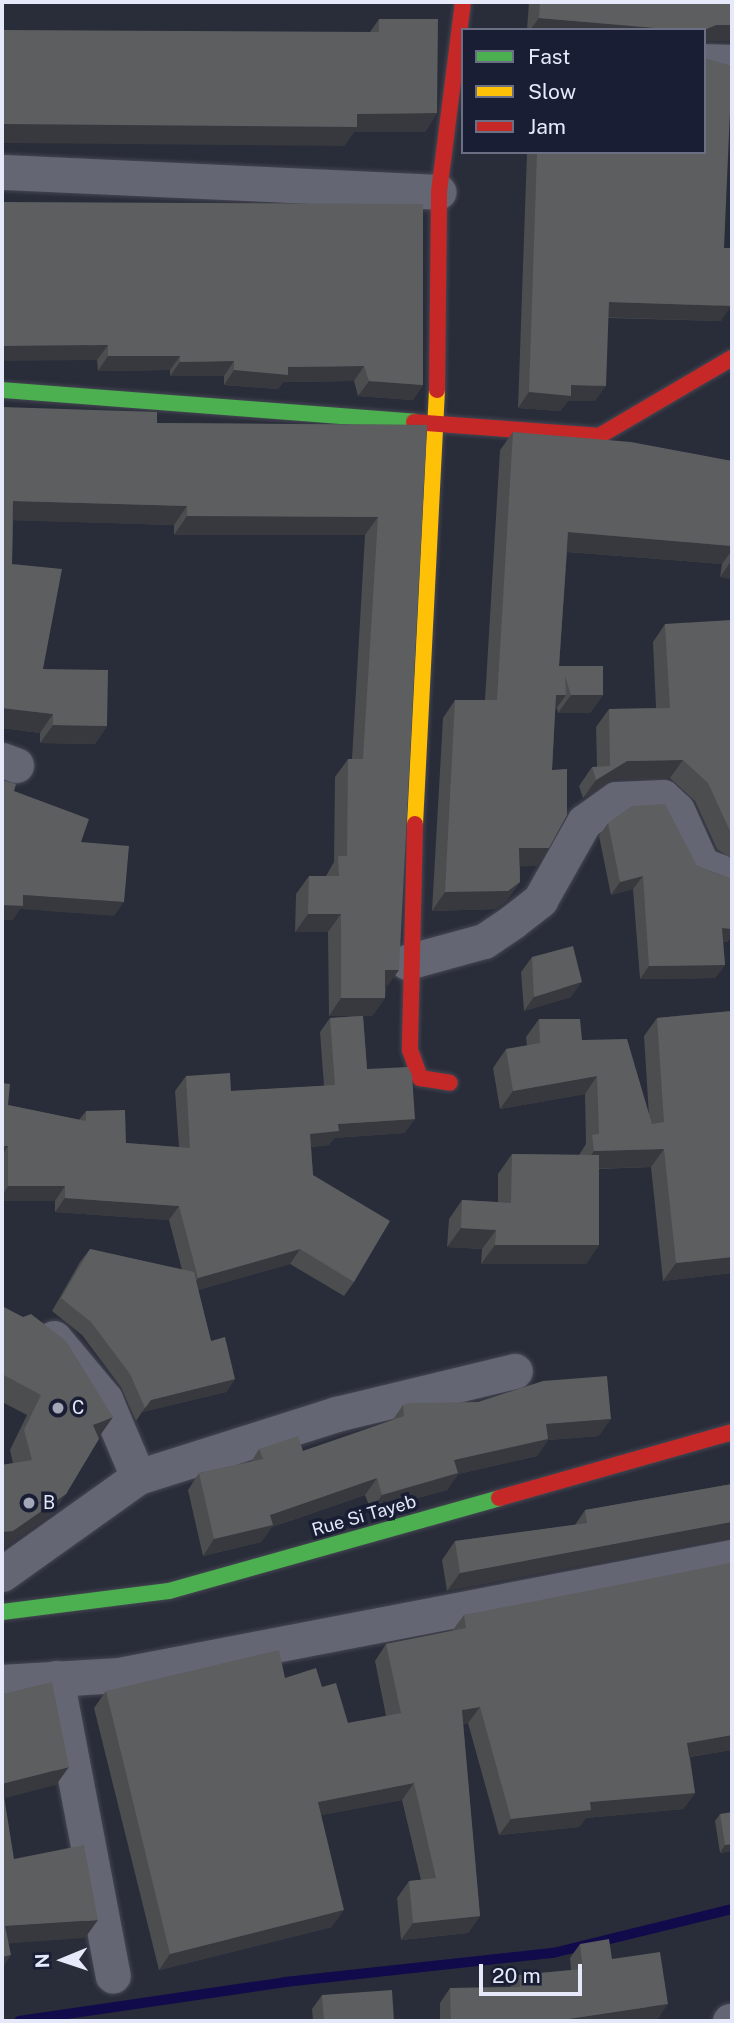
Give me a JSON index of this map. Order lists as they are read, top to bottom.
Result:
{
  "streets": {
    "street": ["Rue Si Tayeb"]
  },
  "places": ["C", "B"],
  "legend": ["Fast", "Slow", "Jam"],
  "scale_bar": "20 m",
  "north": "left"
}
